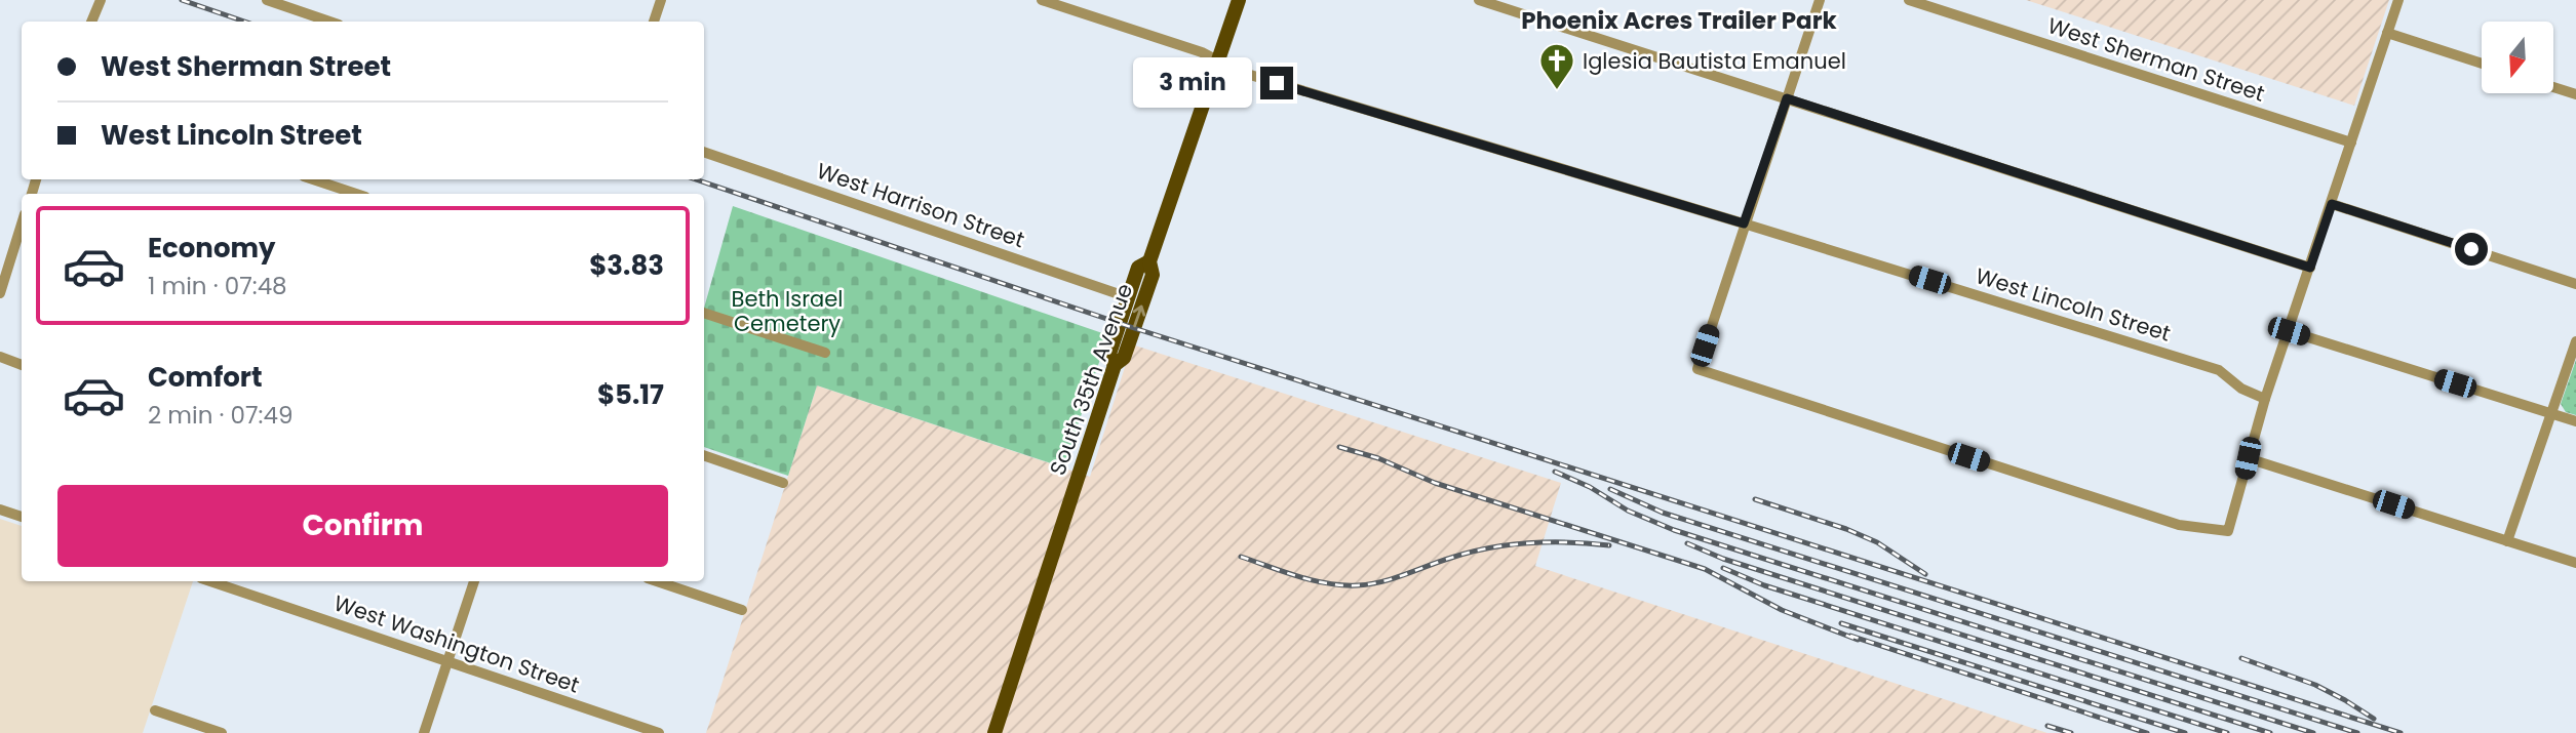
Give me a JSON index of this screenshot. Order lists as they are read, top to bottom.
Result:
{
  "streets": {
    "main road": ["South 35th Avenue"],
    "street": [
      "West Sherman Street",
      "West Harrison Street",
      "West Lincoln Street",
      "West Washington Street"
    ]
  },
  "crossings": [
    ["West Lincoln Street", "South 35th Avenue"]
  ],
  "districts": ["Phoenix Acres Trailer Park"],
  "parks": ["Beth Israel Cemetery"],
  "places": {
    "church": ["Iglesia Bautista Emanuel"]
  },
  "north": "bottom",
  "page": {
    "banner": ["West Sherman Street", "West Lincoln Street"],
    "bubble": "3 min",
    "list": [
      {
        "name": "Economy",
        "note": "1 min · 07:48",
        "value": "$3.83"
      },
      {
        "name": "Comfort",
        "note": "2 min · 07:49",
        "value": "$5.17"
      }
    ],
    "buttons": "Confirm"
  }
}
